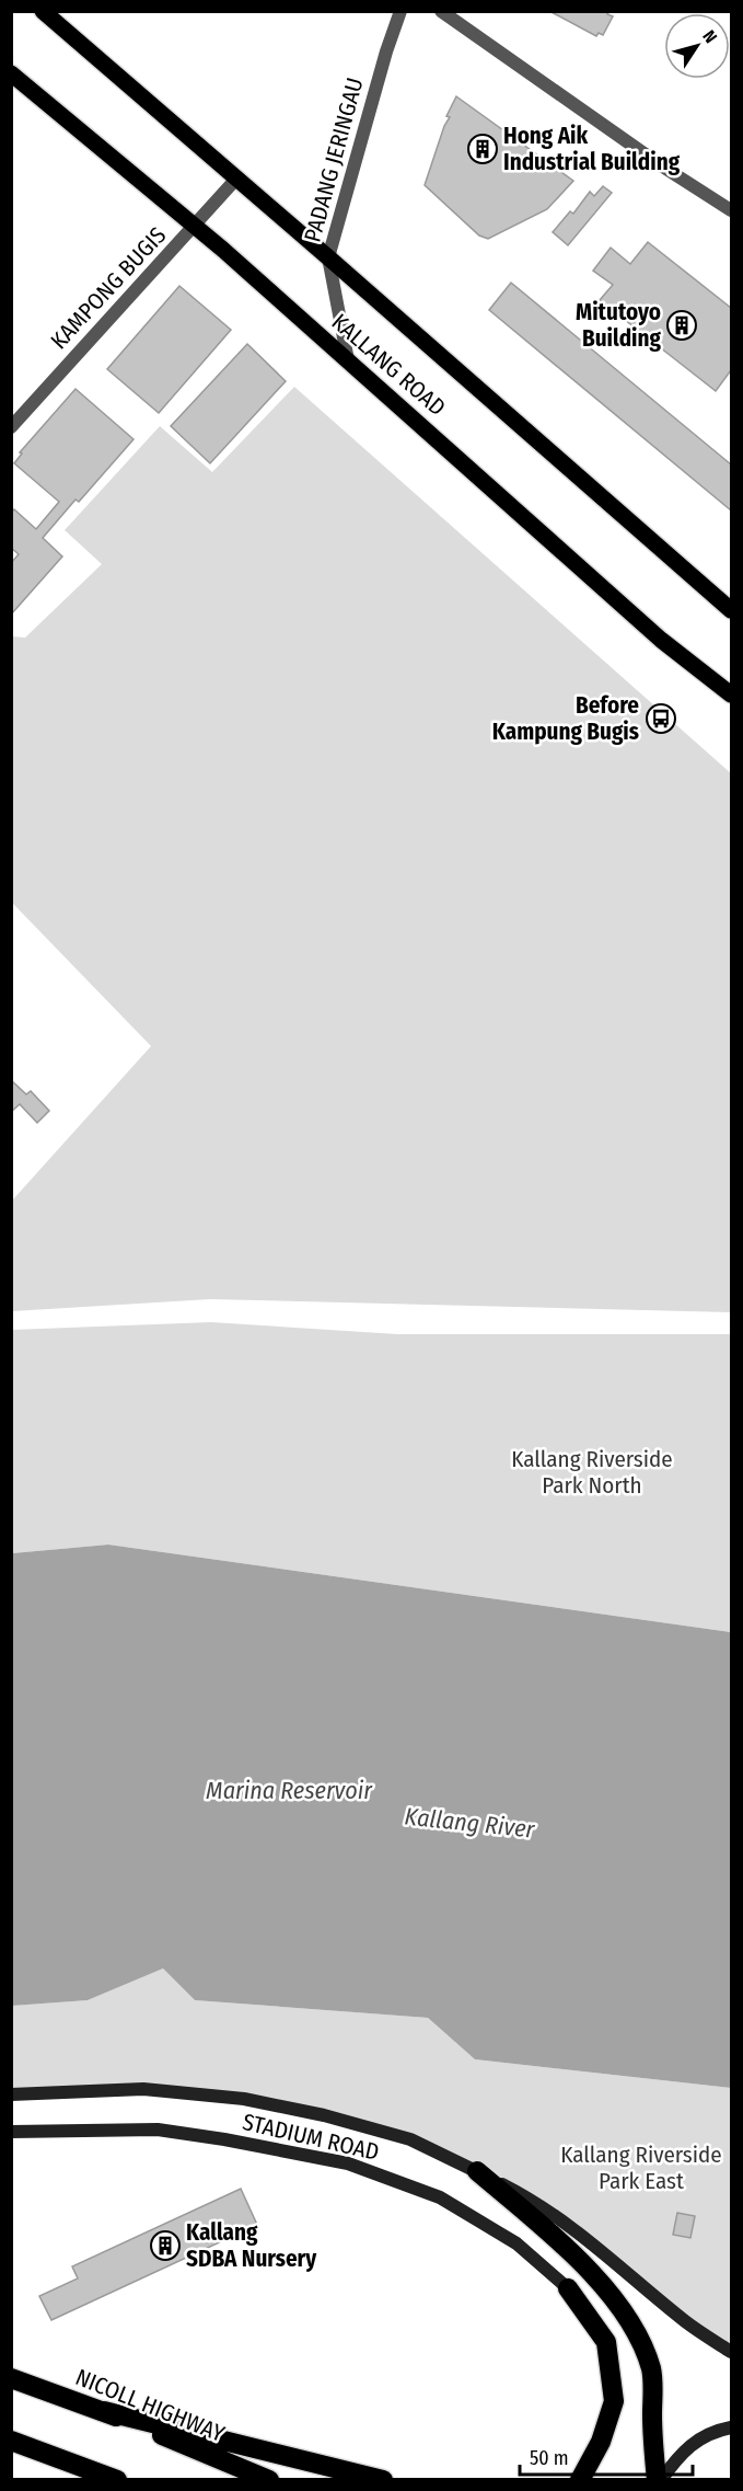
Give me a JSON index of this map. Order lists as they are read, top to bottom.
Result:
{
  "streets": {
    "highway": ["NICOLL HIGHWAY"],
    "main road": ["KALLANG ROAD"],
    "street": ["PADANG JERINGAU", "KAMPONG BUGIS", "STADIUM ROAD"]
  },
  "crossings": [
    ["PADANG JERINGAU", "KALLANG ROAD"],
    ["KAMPONG BUGIS", "KALLANG ROAD"]
  ],
  "water": ["Marina Reservoir", "Kallang River"],
  "parks": ["Kallang Riverside Park North", "Kallang Riverside Park East"],
  "places": {
    "building": ["Hong Aik Industrial Building", "Mitutoyo Building", "Kallang SDBA Nursery"],
    "bus stop": ["Before Kampung Bugis"]
  },
  "scale_bar": "50 m",
  "north": "top right"
}
